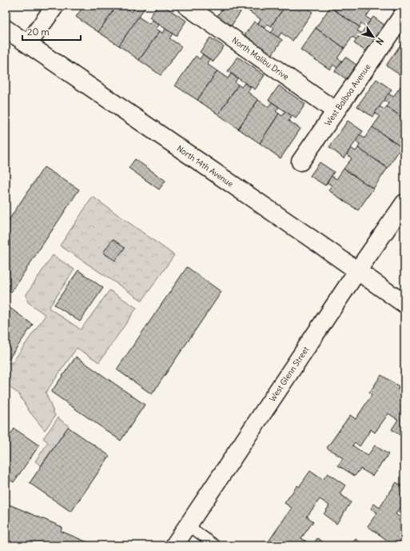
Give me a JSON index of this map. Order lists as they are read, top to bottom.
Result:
{
  "streets": {
    "street": [
      "North Malibu Drive",
      "West Balboa Avenue",
      "North 14th Avenue",
      "West Glenn Street"
    ]
  },
  "crossings": [
    ["North Malibu Drive", "West Balboa Avenue"],
    ["North 14th Avenue", "West Glenn Street"]
  ],
  "scale_bar": "20 m",
  "north": "bottom right"
}
